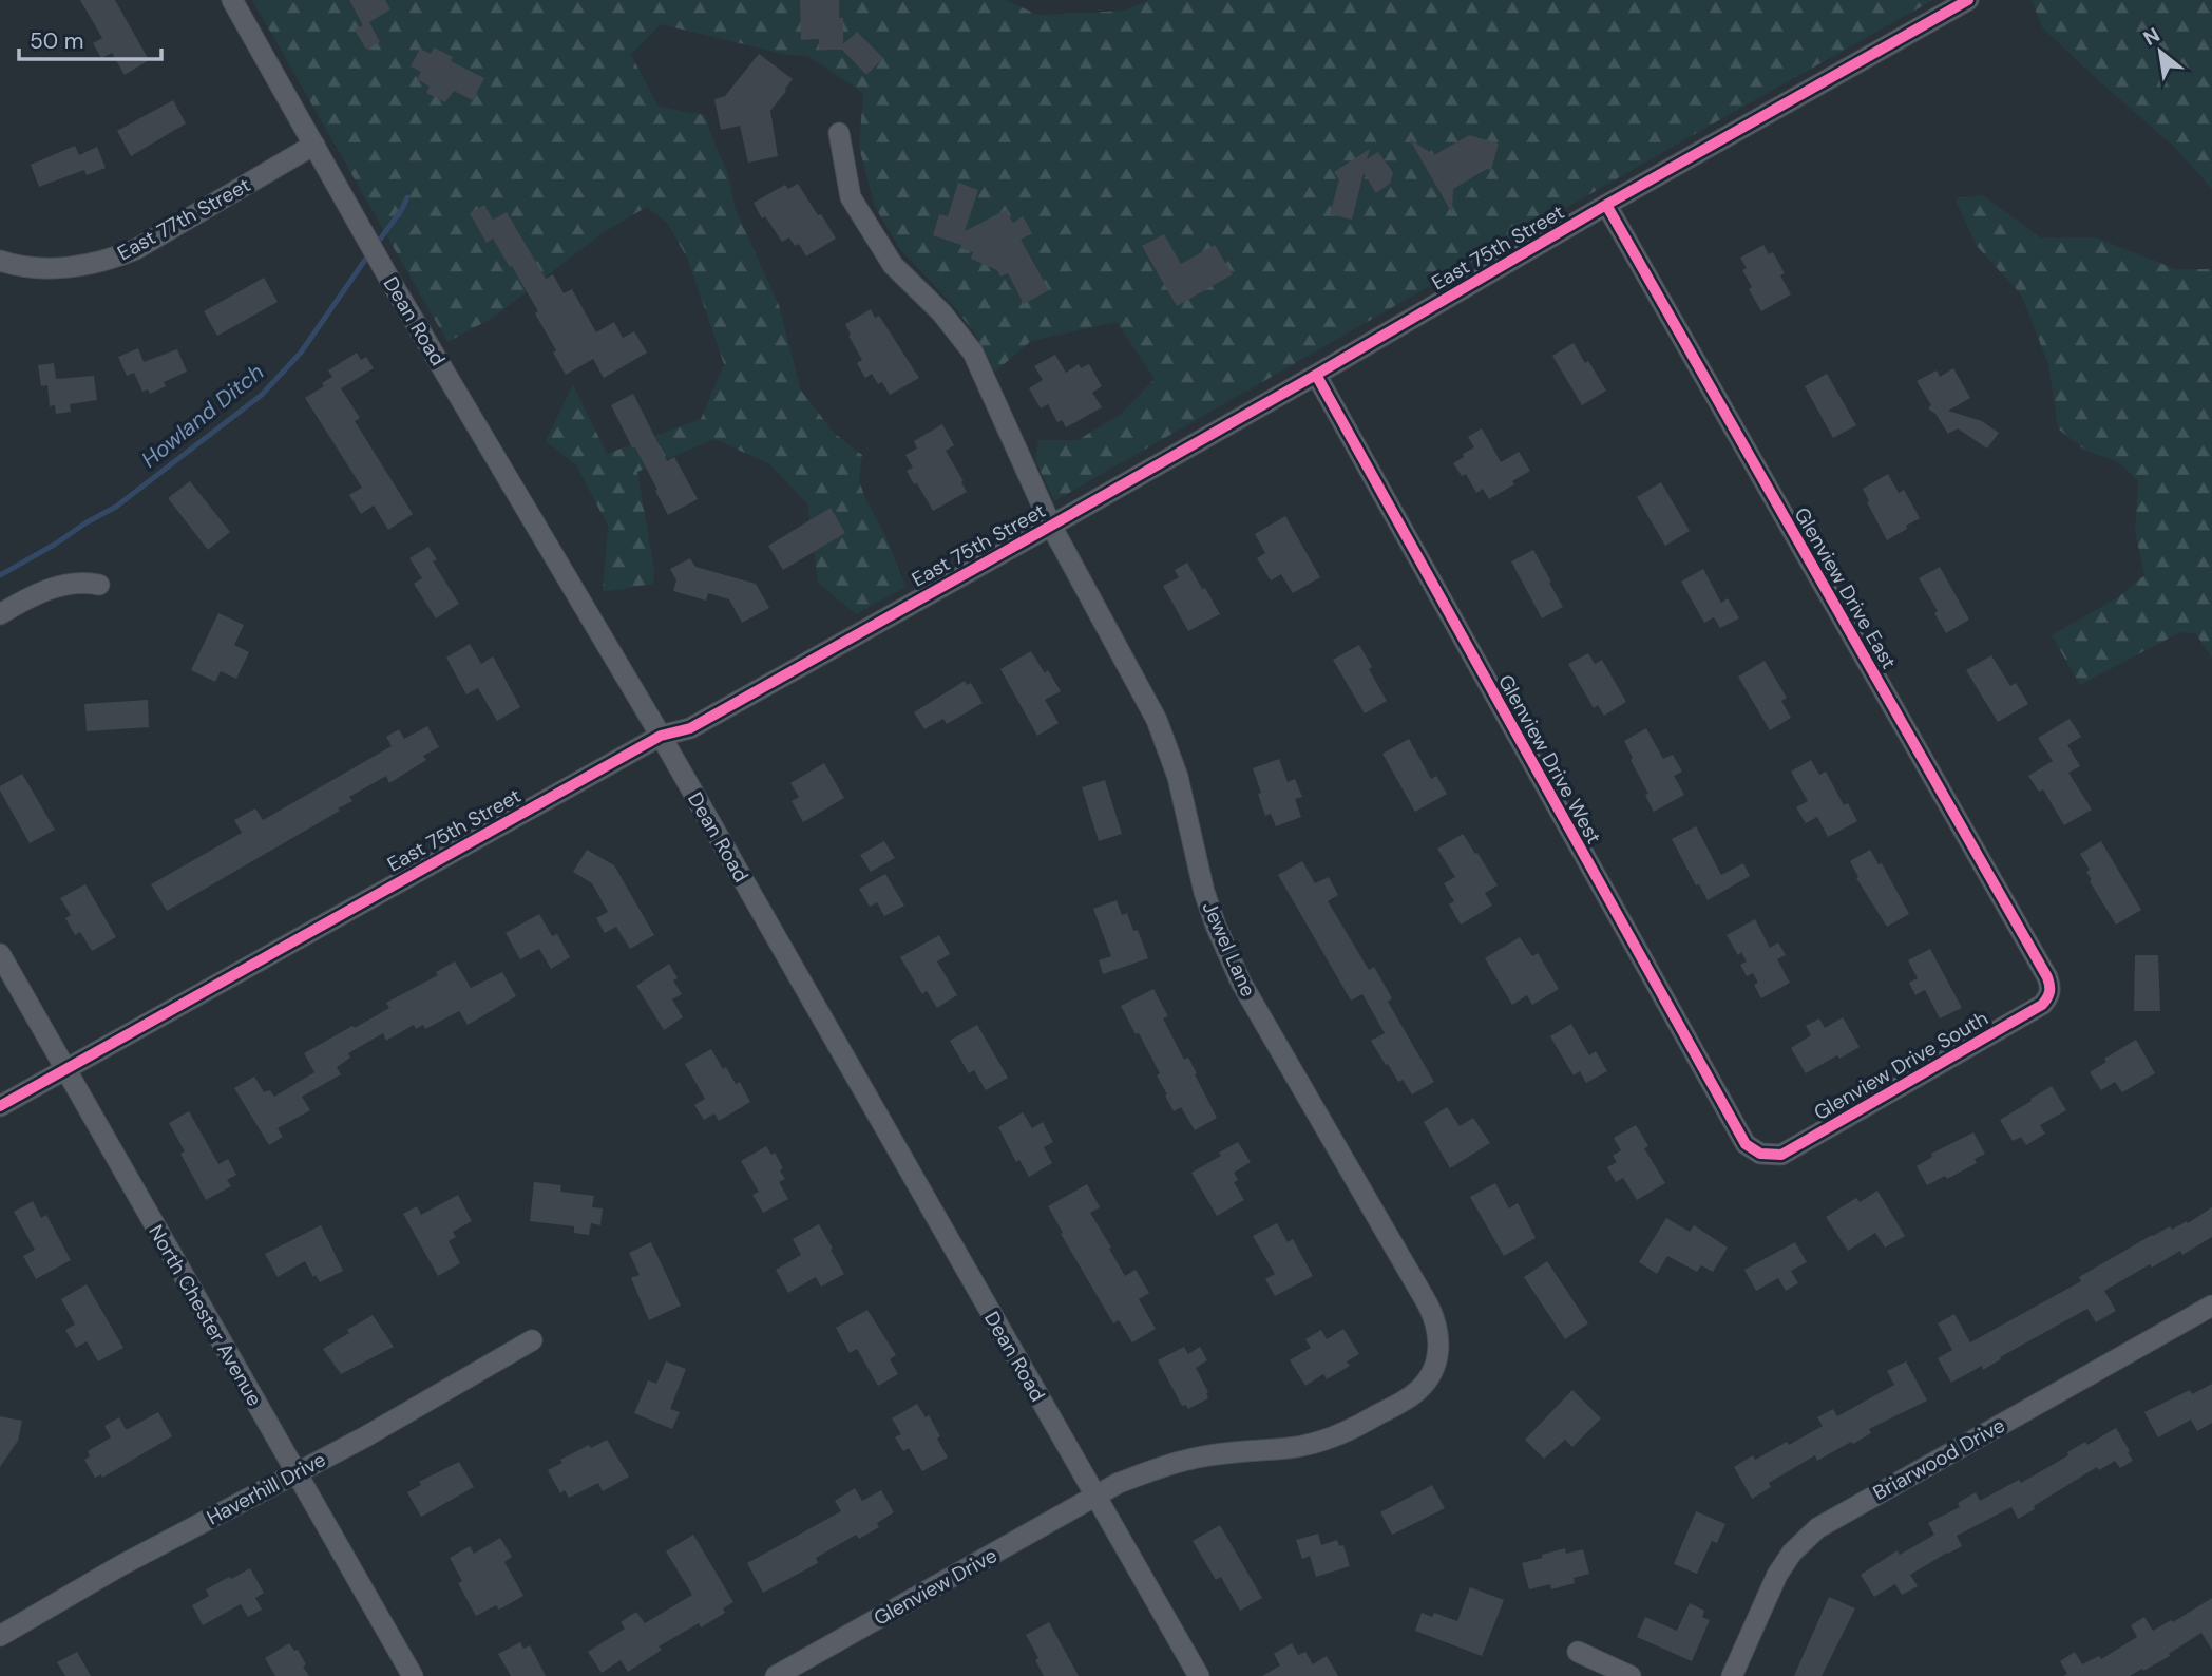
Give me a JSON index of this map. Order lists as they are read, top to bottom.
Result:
{
  "streets": {
    "street": [
      "East 77th Street",
      "East 75th Street",
      "Dean Road",
      "Glenview Drive East",
      "Glenview Drive West",
      "Jewel Lane",
      "Glenview Drive South",
      "North Chester Avenue",
      "Briarwood Drive",
      "Haverhill Drive",
      "Glenview Drive"
    ]
  },
  "crossings": [
    ["East 77th Street", "Dean Road"],
    ["East 75th Street", "Dean Road"],
    ["East 75th Street", "Glenview Drive East"],
    ["East 75th Street", "Glenview Drive West"],
    ["East 75th Street", "Jewel Lane"],
    ["East 75th Street", "North Chester Avenue"],
    ["Dean Road", "Glenview Drive"],
    ["Glenview Drive East", "Glenview Drive South"],
    ["Glenview Drive West", "Glenview Drive South"],
    ["Jewel Lane", "Glenview Drive"],
    ["North Chester Avenue", "Haverhill Drive"]
  ],
  "water": ["Howland Ditch"],
  "scale_bar": "50 m",
  "north": "top left"
}
